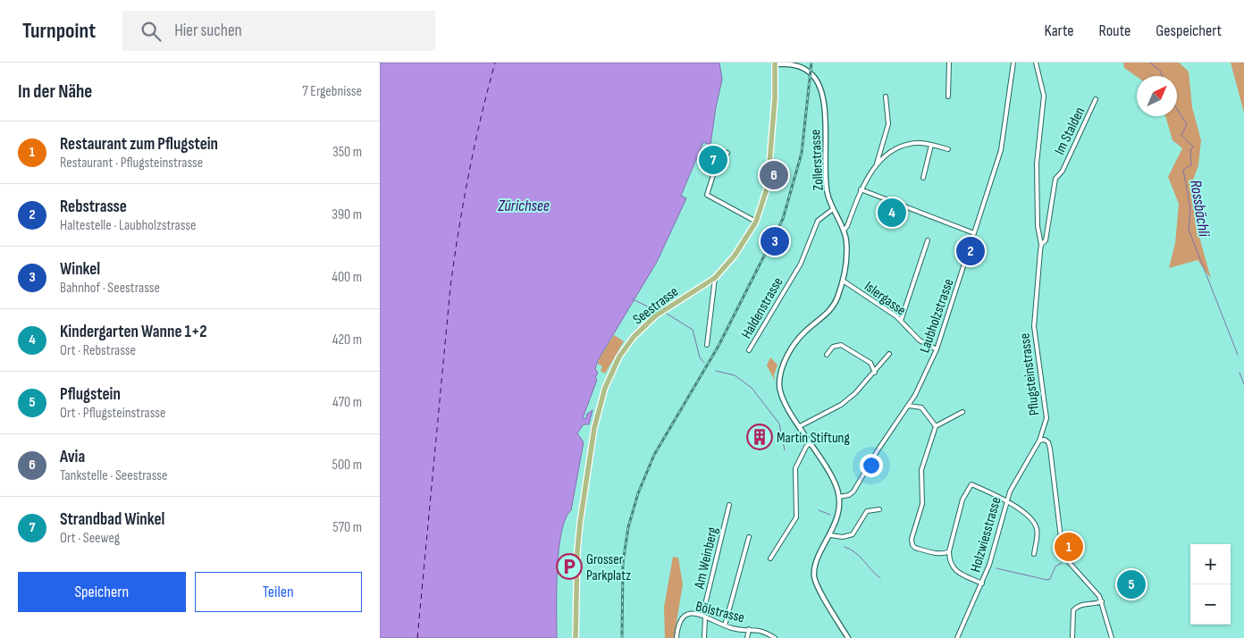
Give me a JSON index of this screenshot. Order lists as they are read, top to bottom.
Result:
{
  "streets": {
    "main road": ["Seestrasse"],
    "street": [
      "Im Stalden",
      "Zollerstrasse",
      "Islergasse",
      "Haldenstrasse",
      "Laubholzstrasse",
      "Pflugsteinstrasse",
      "Holzwiesstrasse",
      "Am Weinberg",
      "Bölstrasse"
    ]
  },
  "crossings": [
    ["Im Stalden", "Pflugsteinstrasse"],
    ["Zollerstrasse", "Islergasse"],
    ["Zollerstrasse", "Seestrasse"],
    ["Zollerstrasse", "Haldenstrasse"],
    ["Zollerstrasse", "Laubholzstrasse"],
    ["Islergasse", "Laubholzstrasse"],
    ["Pflugsteinstrasse", "Holzwiesstrasse"],
    ["Am Weinberg", "Bölstrasse"]
  ],
  "water": ["Zürichsee", "Rossbächli"],
  "places": {
    "building": ["Martin Stiftung"],
    "parking": ["Grosser Parkplatz"]
  },
  "north": "top right",
  "page": {
    "header": "Turnpoint",
    "search": "Hier suchen",
    "nav": ["Karte", "Route", "Gespeichert"],
    "heading": ["In der Nähe", "7 Ergebnisse"],
    "list": [
      {
        "mark": "1",
        "name": "Restaurant zum Pflugstein",
        "note": "Restaurant · Pflugsteinstrasse",
        "value": "350 m"
      },
      {
        "mark": "2",
        "name": "Rebstrasse",
        "note": "Haltestelle · Laubholzstrasse",
        "value": "390 m"
      },
      {
        "mark": "3",
        "name": "Winkel",
        "note": "Bahnhof · Seestrasse",
        "value": "400 m"
      },
      {
        "mark": "4",
        "name": "Kindergarten Wanne 1+2",
        "note": "Ort · Rebstrasse",
        "value": "420 m"
      },
      {
        "mark": "5",
        "name": "Pflugstein",
        "note": "Ort · Pflugsteinstrasse",
        "value": "470 m"
      },
      {
        "mark": "6",
        "name": "Avia",
        "note": "Tankstelle · Seestrasse",
        "value": "500 m"
      },
      {
        "mark": "7",
        "name": "Strandbad Winkel",
        "note": "Ort · Seeweg",
        "value": "570 m"
      }
    ],
    "pins": [
      "7",
      "6",
      "4",
      "3",
      "2",
      "1",
      "5"
    ],
    "map_buttons": ["+", "−"],
    "buttons": ["Speichern", "Teilen"]
  }
}
